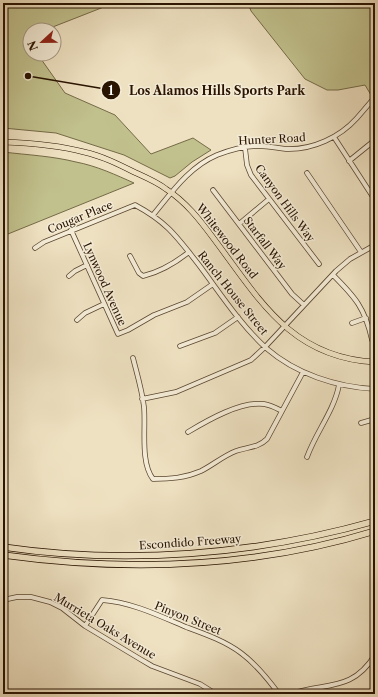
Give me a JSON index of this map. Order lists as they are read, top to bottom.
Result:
{
  "streets": {
    "highway": ["Escondido Freeway"],
    "main road": ["Whitewood Road"],
    "street": [
      "Hunter Road",
      "Canyon Hills Way",
      "Cougar Place",
      "Starfall Way",
      "Lynwood Avenue",
      "Ranch House Street",
      "Pinyon Street",
      "Murrieta Oaks Avenue"
    ]
  },
  "crossings": [
    ["Hunter Road", "Canyon Hills Way"],
    ["Hunter Road", "Whitewood Road"],
    ["Hunter Road", "Ranch House Street"],
    ["Cougar Place", "Lynwood Avenue"],
    ["Cougar Place", "Ranch House Street"],
    ["Lynwood Avenue", "Ranch House Street"],
    ["Pinyon Street", "Murrieta Oaks Avenue"]
  ],
  "places": ["Los Alamos Hills Sports Park"],
  "north": "left"
}
